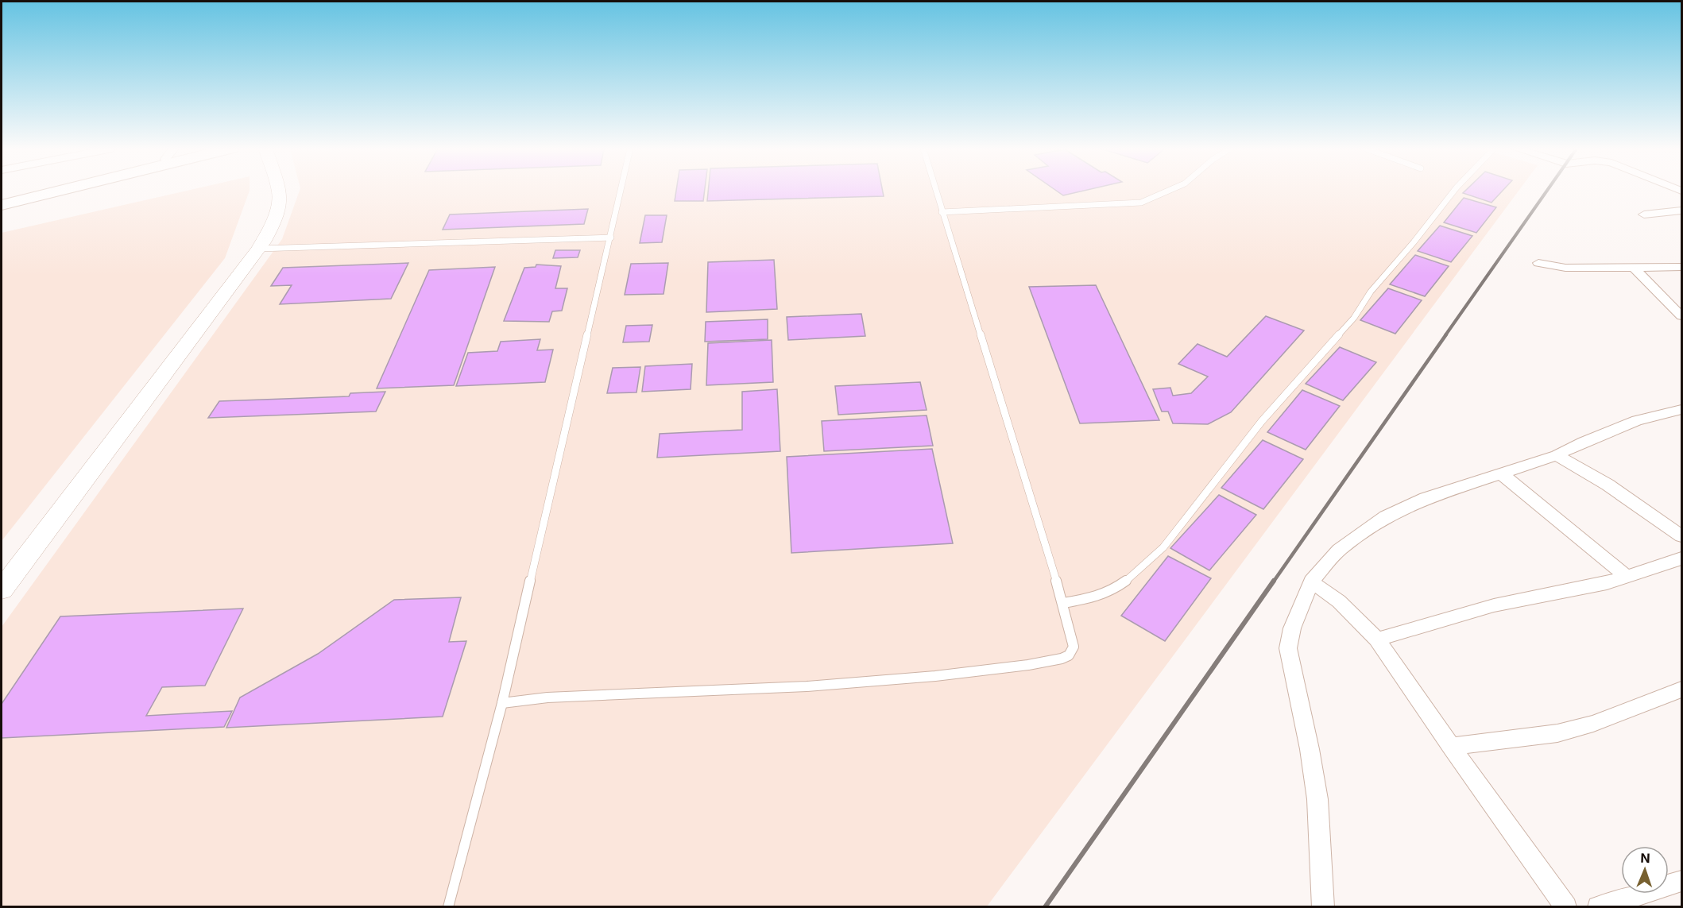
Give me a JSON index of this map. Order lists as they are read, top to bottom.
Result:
{
  "north": "top"
}
